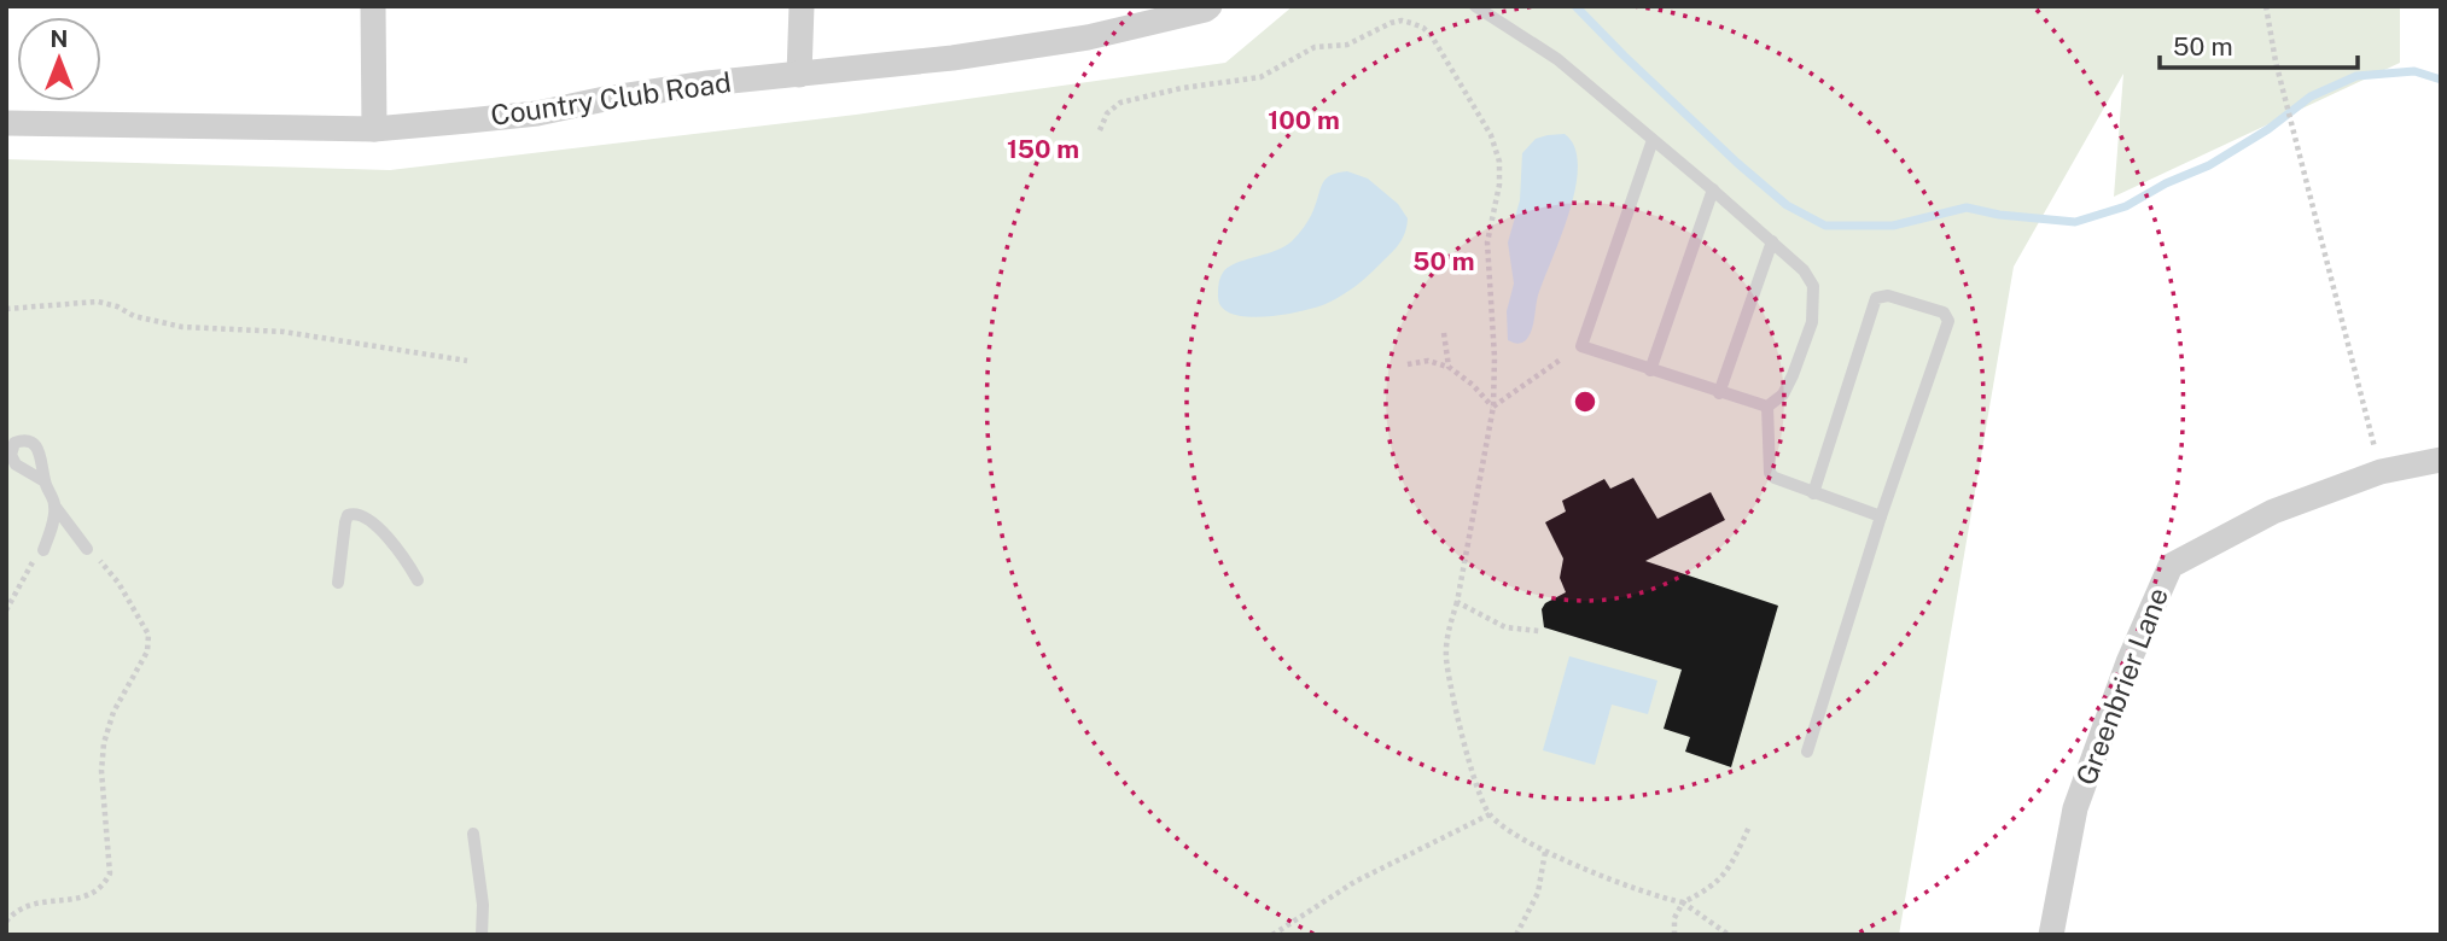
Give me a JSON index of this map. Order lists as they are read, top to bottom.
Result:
{
  "streets": {
    "street": ["Country Club Road", "Greenbrier Lane"]
  },
  "scale_bar": "50 m",
  "north": "top",
  "rings": ["100 m", "150 m", "50 m"]
}
